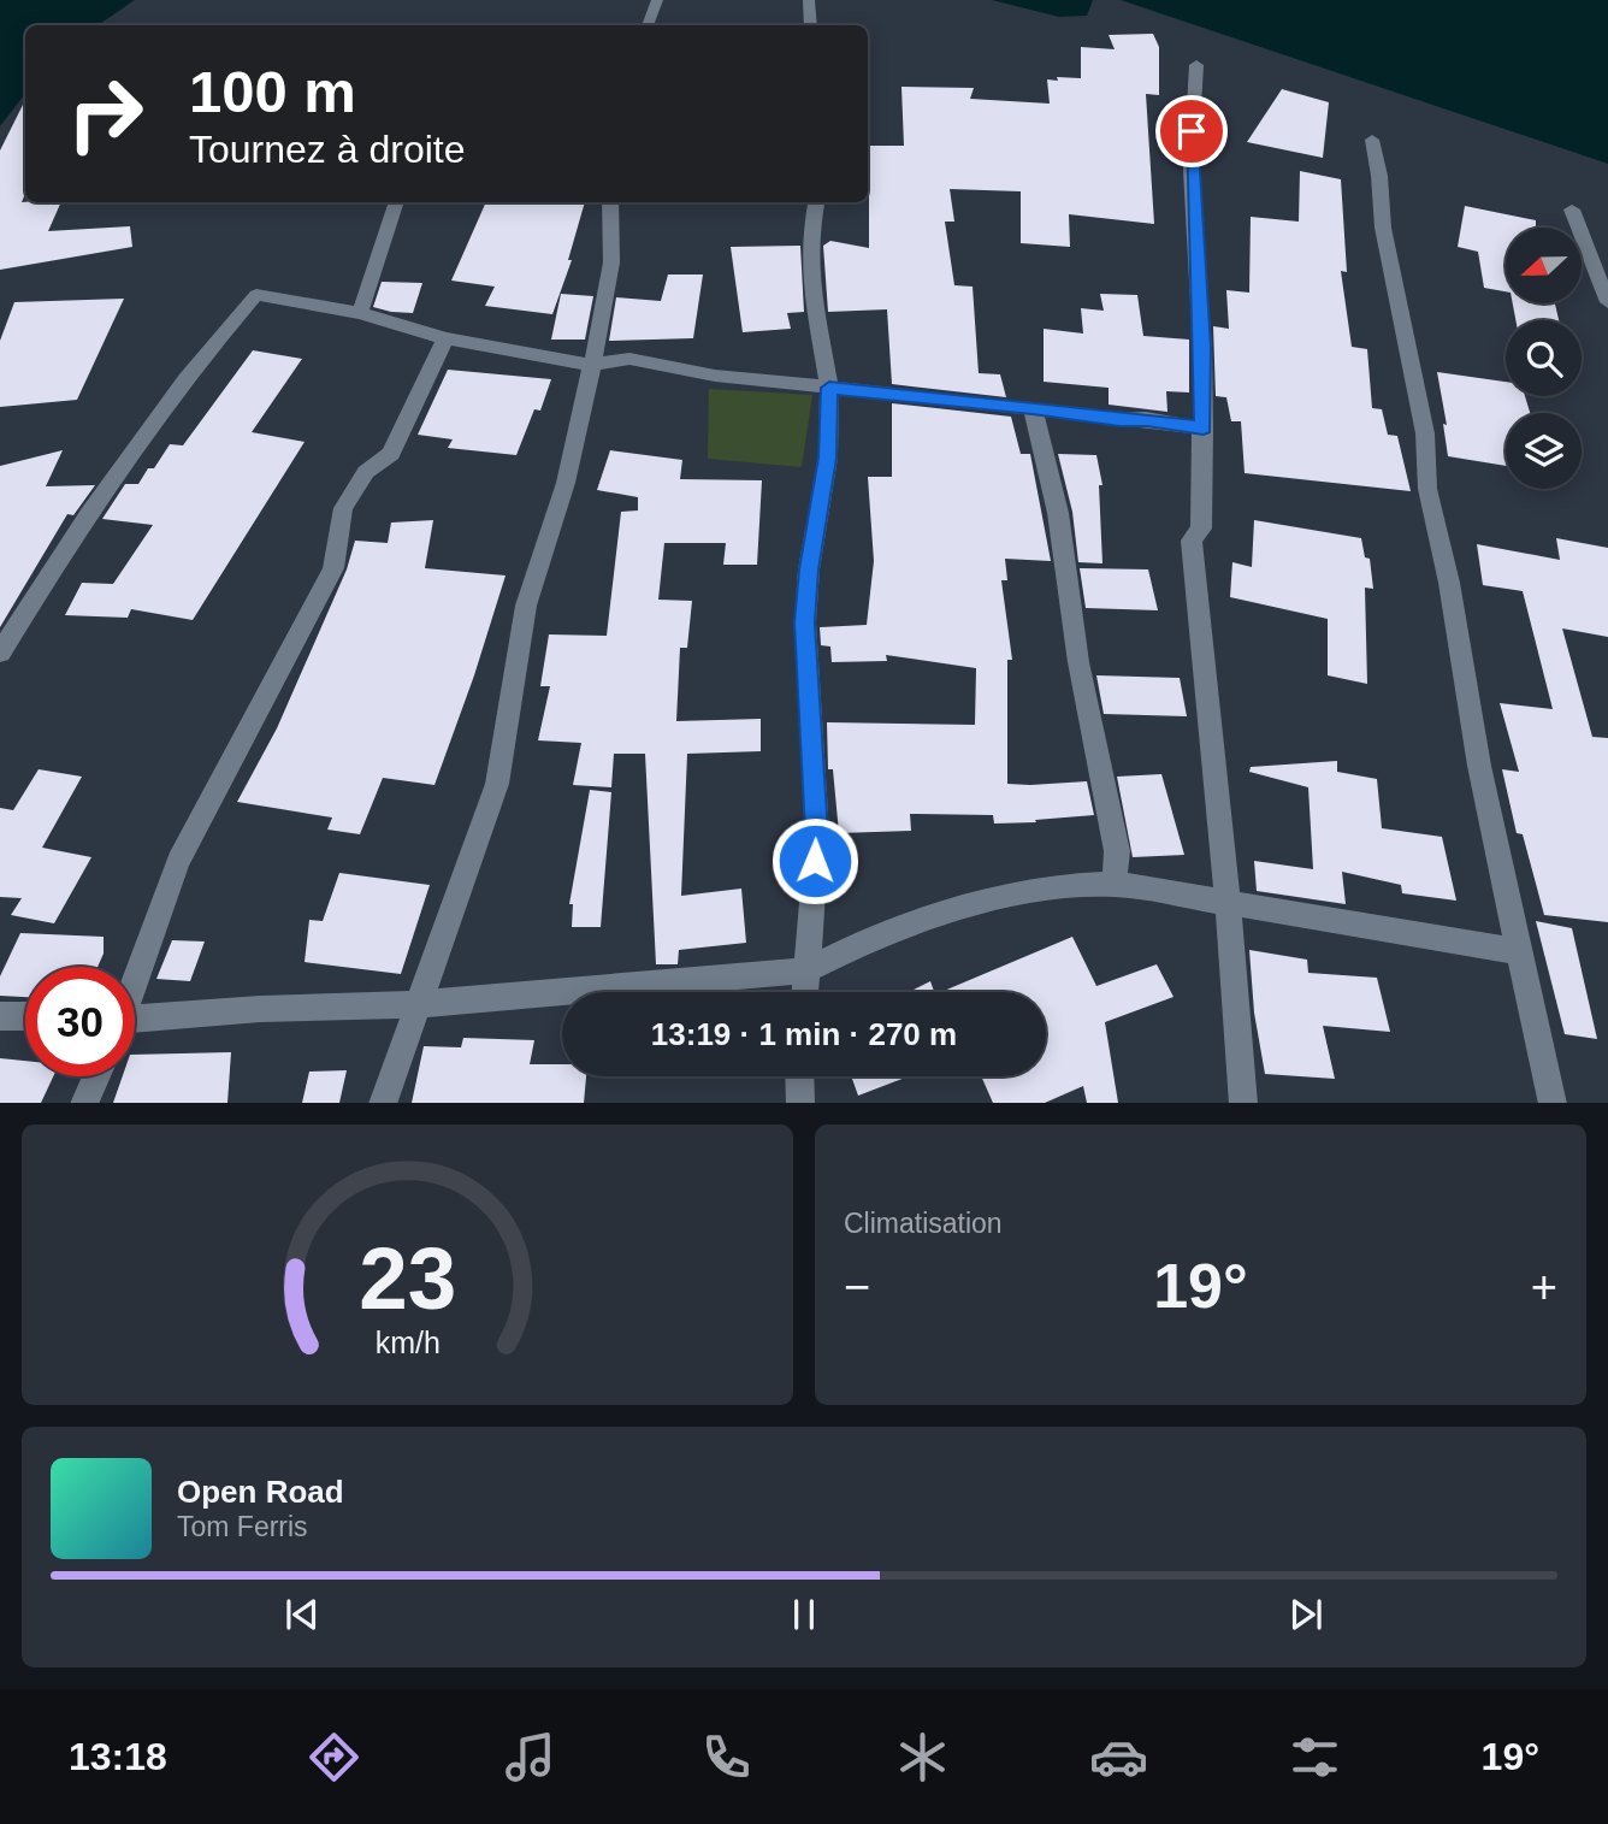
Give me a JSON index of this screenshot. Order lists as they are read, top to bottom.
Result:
{
  "north": "left",
  "page": {
    "turn": ["100 m", "Tournez à droite"],
    "limit": "30",
    "trip": "13:19 · 1 min · 270 m",
    "tile": "Climatisation",
    "heat": ["−", "19°", "+"],
    "song": ["Open Road", "Tom Ferris"],
    "tabs": ["13:18", "19°"],
    "gauge": ["23", "km/h"]
  }
}
